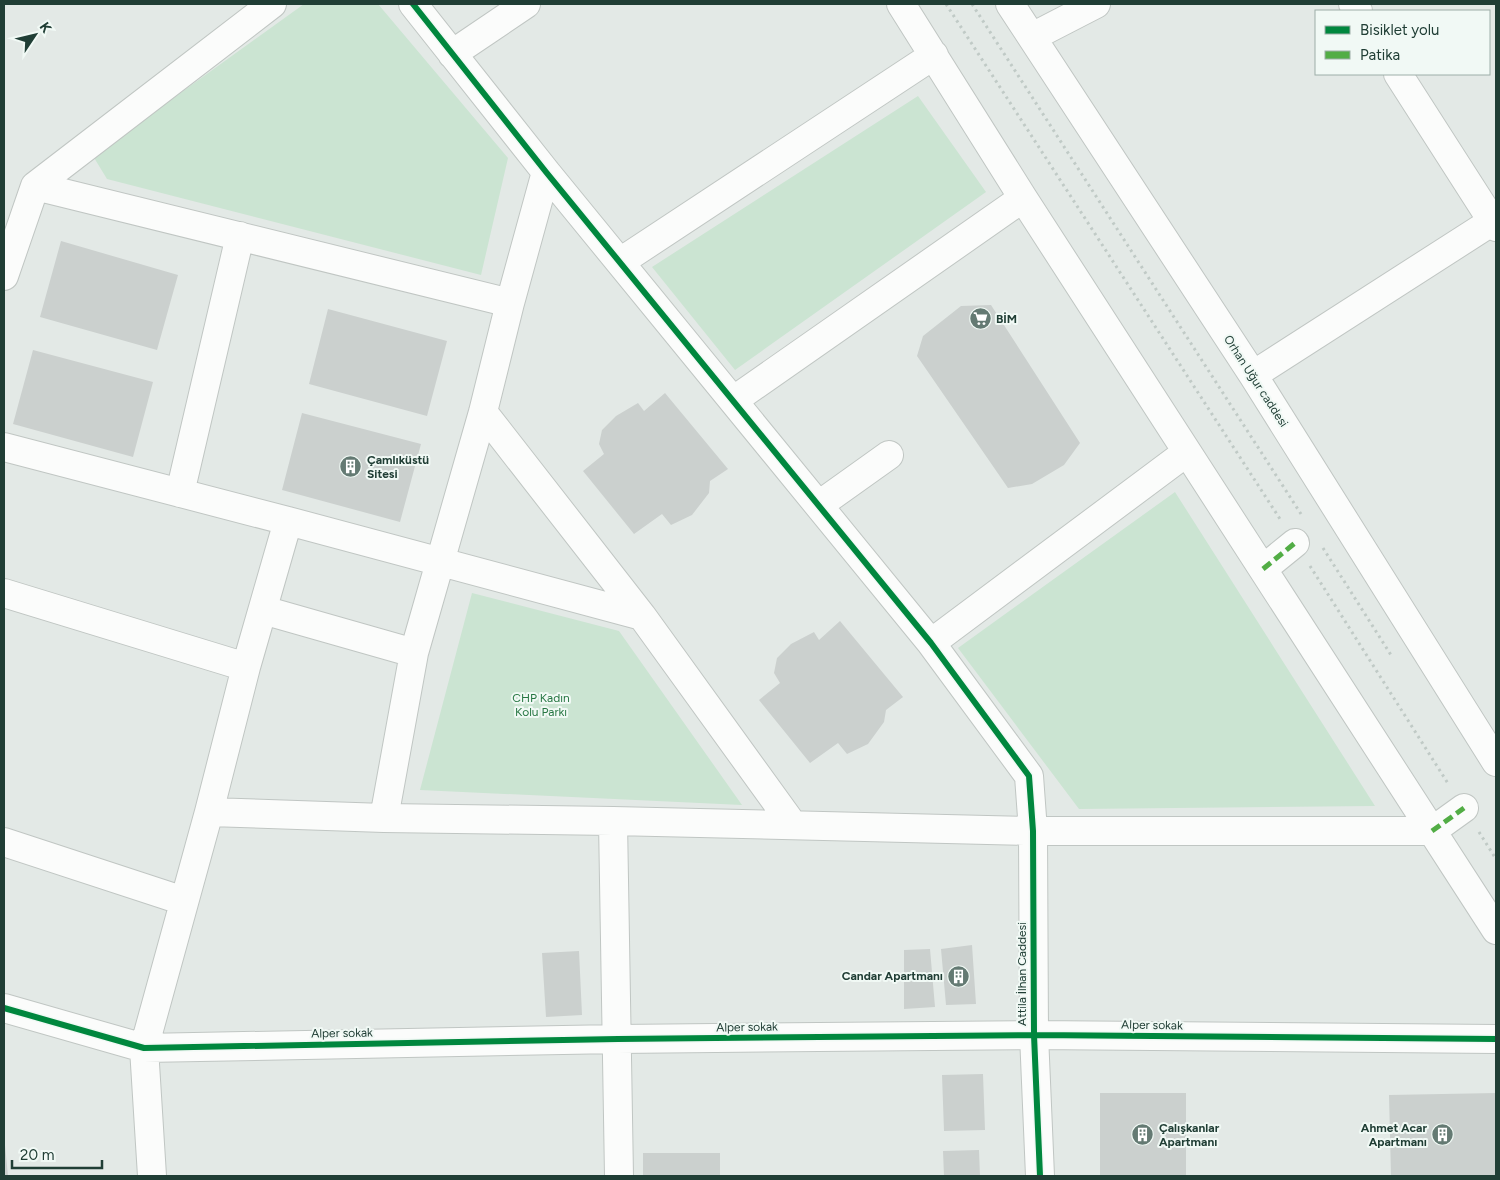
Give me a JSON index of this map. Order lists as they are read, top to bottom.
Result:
{
  "streets": {
    "street": ["Orhan Uğur caddesi", "Attila İlhan Caddesi", "Alper sokak"]
  },
  "crossings": [
    ["Attila İlhan Caddesi", "Alper sokak"]
  ],
  "parks": ["CHP Kadın Kolu Parkı"],
  "places": {
    "supermarket": ["BİM"],
    "building": [
      "Çamlıküstü Sitesi",
      "Candar Apartmanı",
      "Çalışkanlar Apartmanı",
      "Ahmet Acar Apartmanı"
    ]
  },
  "legend": ["Bisiklet yolu", "Patika"],
  "scale_bar": "20 m",
  "north": "top right"
}
